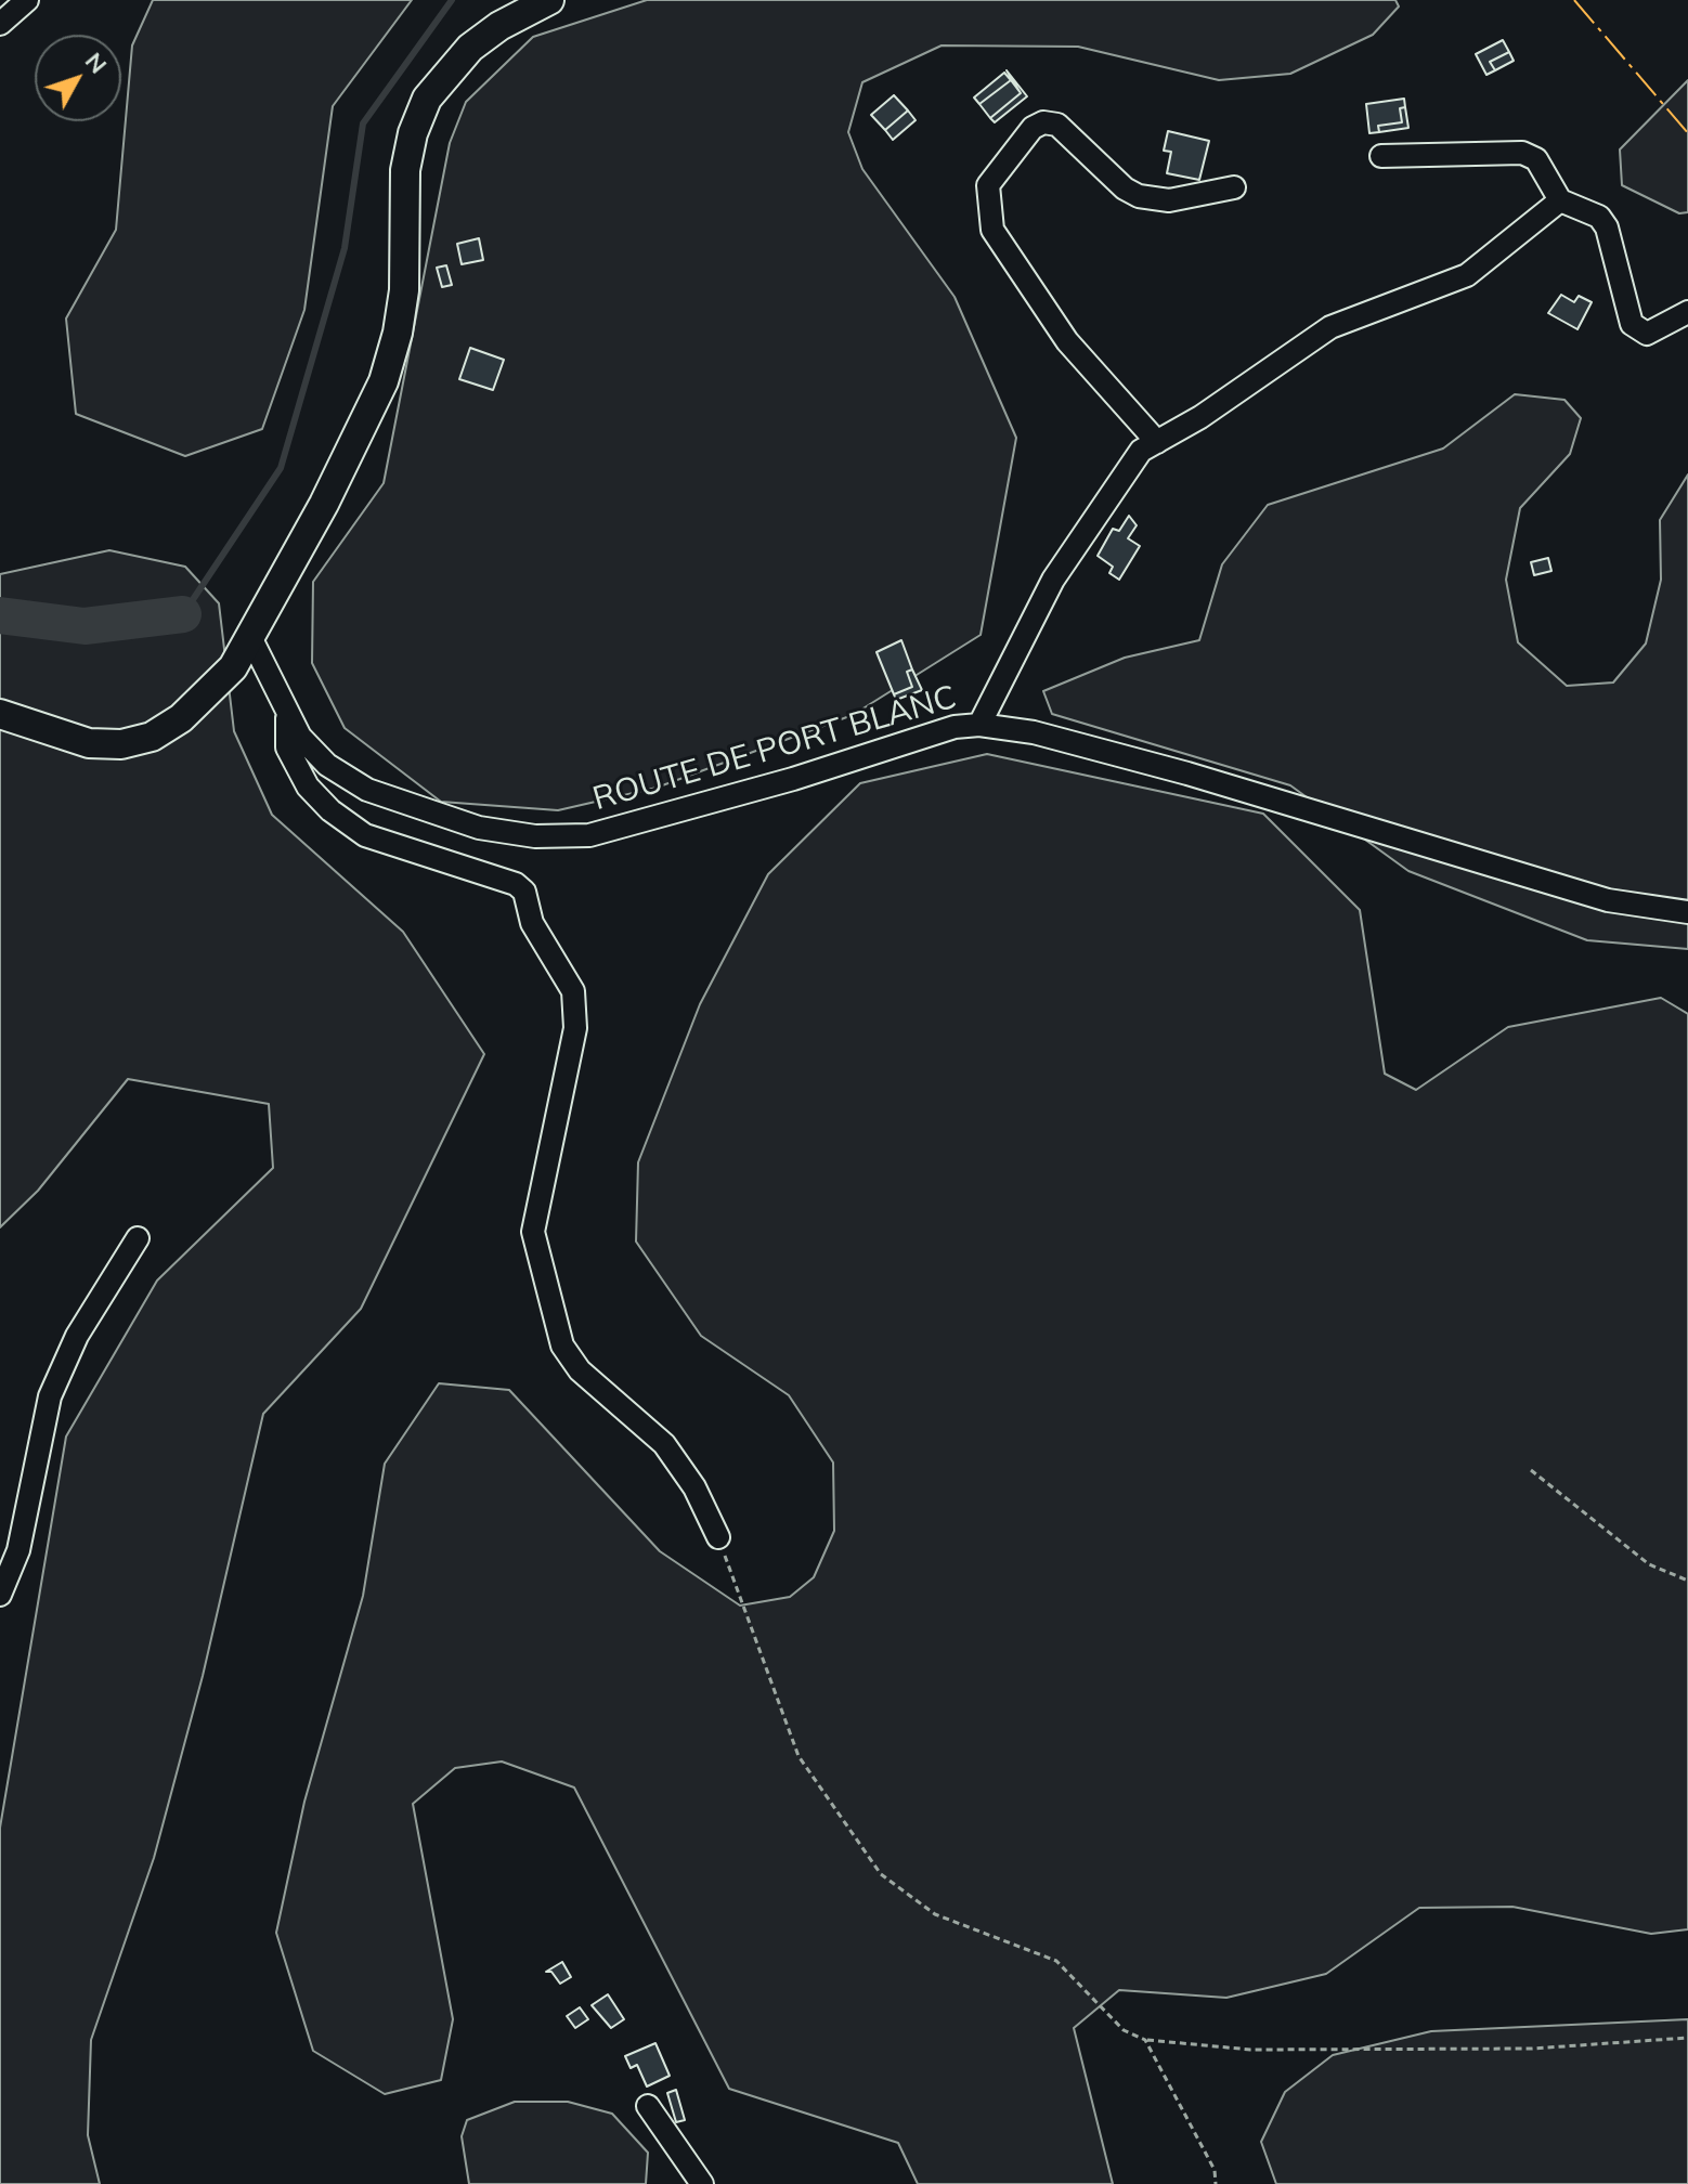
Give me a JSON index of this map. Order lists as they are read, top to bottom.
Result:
{
  "streets": {
    "street": ["ROUTE DE PORT BLANC"]
  },
  "north": "top right"
}
